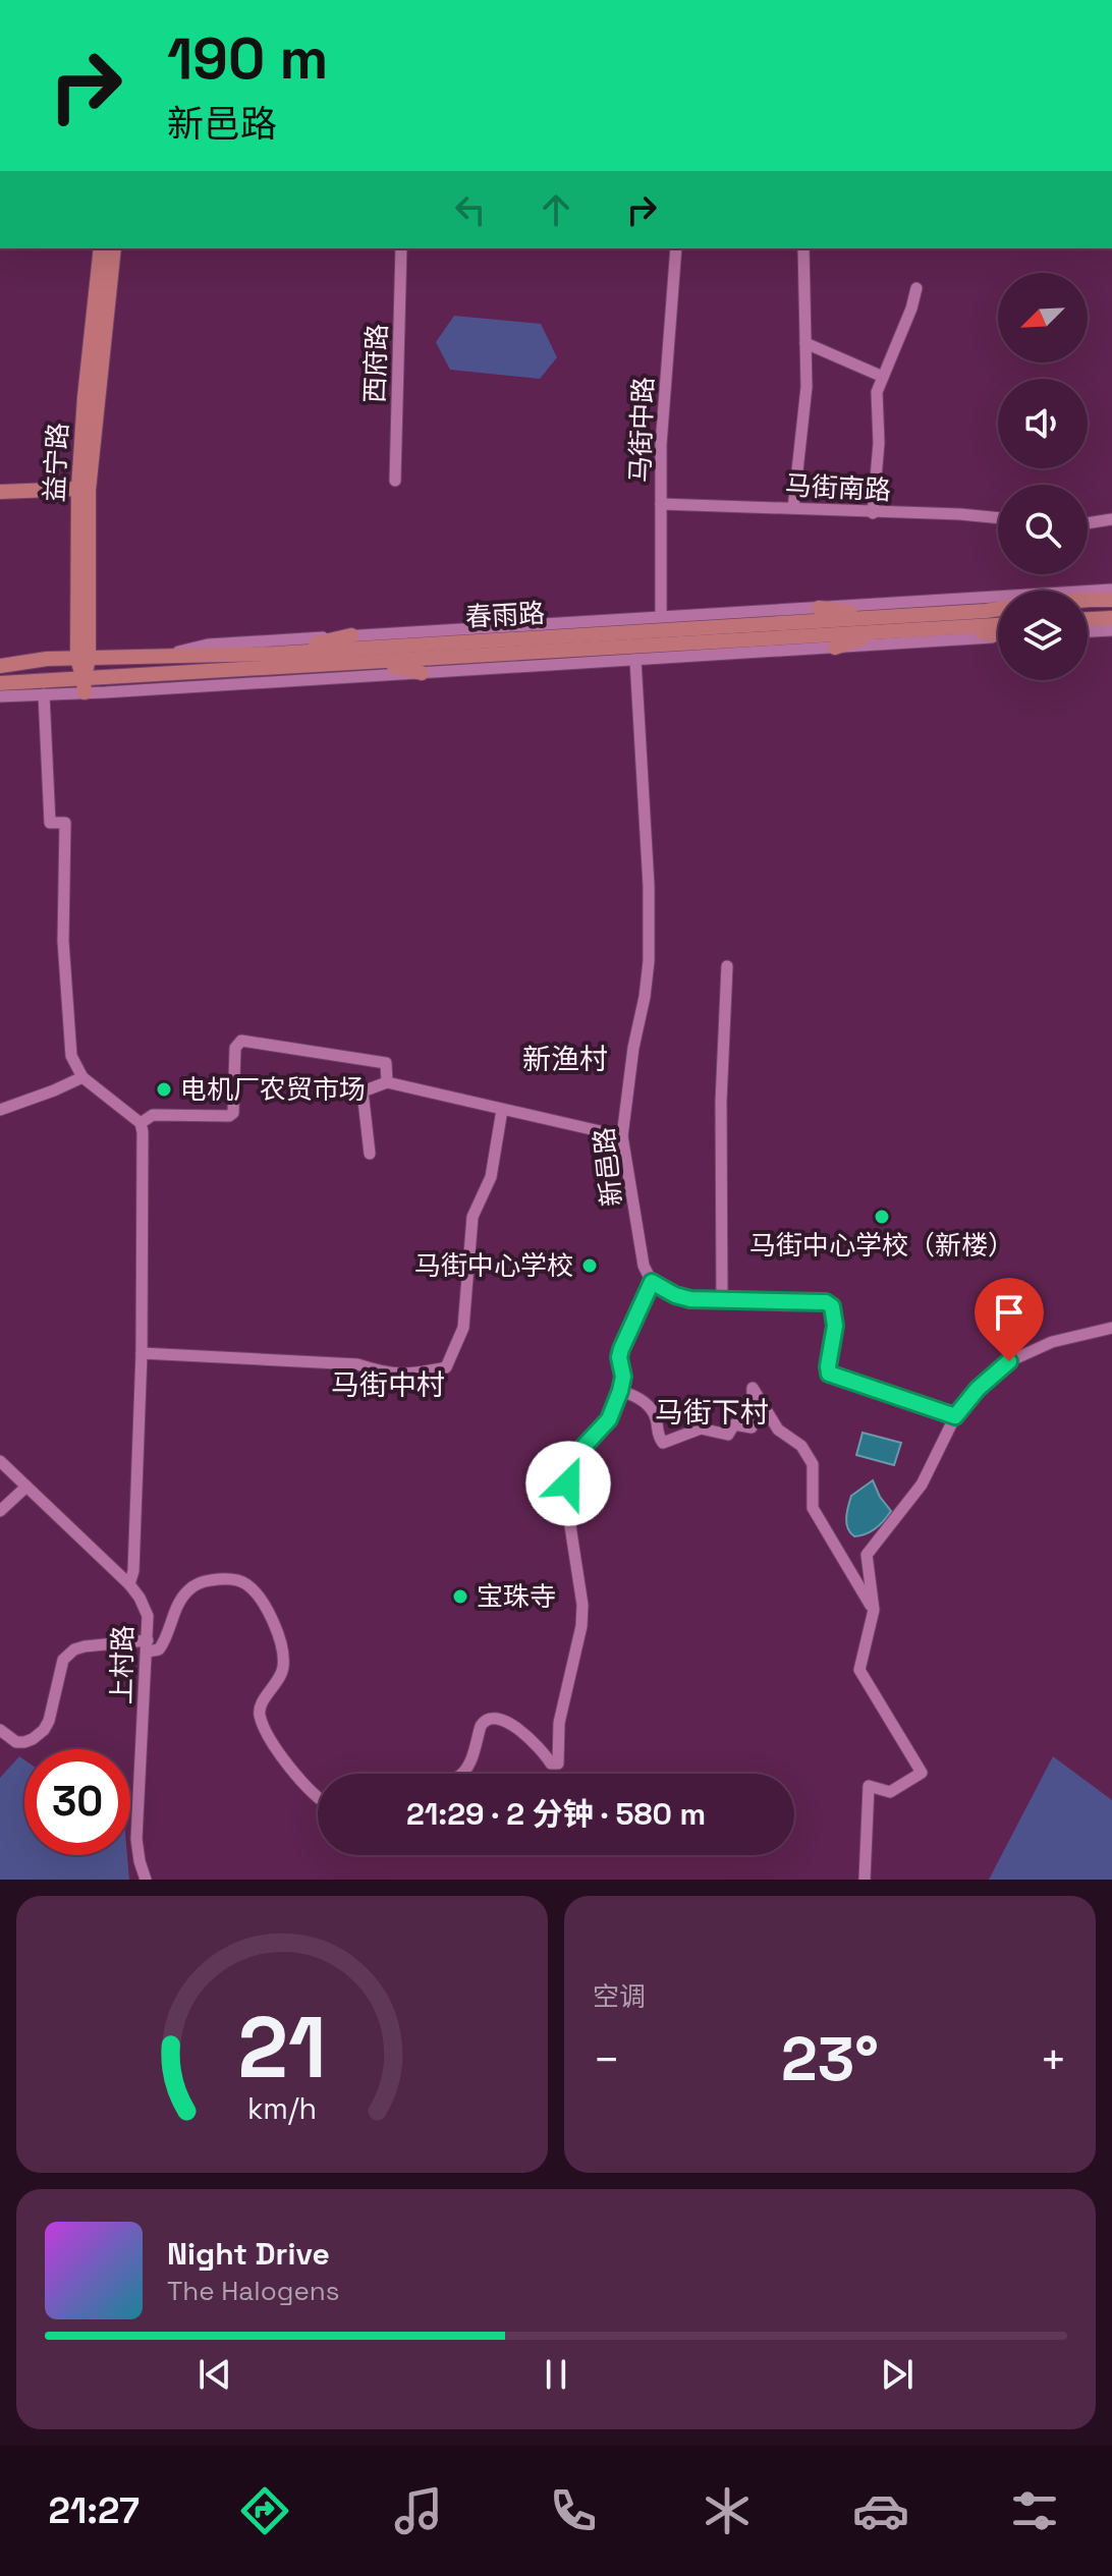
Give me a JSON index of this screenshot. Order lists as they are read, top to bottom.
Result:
{
  "streets": {
    "main road": ["益宁路", "春雨路"],
    "street": [
      "西府路",
      "马街中路",
      "马街南路",
      "新邑路",
      "上村路"
    ]
  },
  "crossings": [
    ["马街中路", "马街南路"],
    ["益宁路", "春雨路"]
  ],
  "districts": ["新渔村", "马街中村", "马街下村"],
  "places": [
    "电机厂农贸市场",
    "马街中心学校（新楼）",
    "马街中心学校",
    "宝珠寺"
  ],
  "north": "bottom left",
  "page": {
    "turn": ["190 m", "新邑路"],
    "limit": "30",
    "trip": "21:29 · 2 分钟 · 580 m",
    "tile": "空调",
    "heat": ["−", "23°", "+"],
    "song": ["Night Drive", "The Halogens"],
    "tabs": "21:27",
    "gauge": ["21", "km/h"]
  }
}
